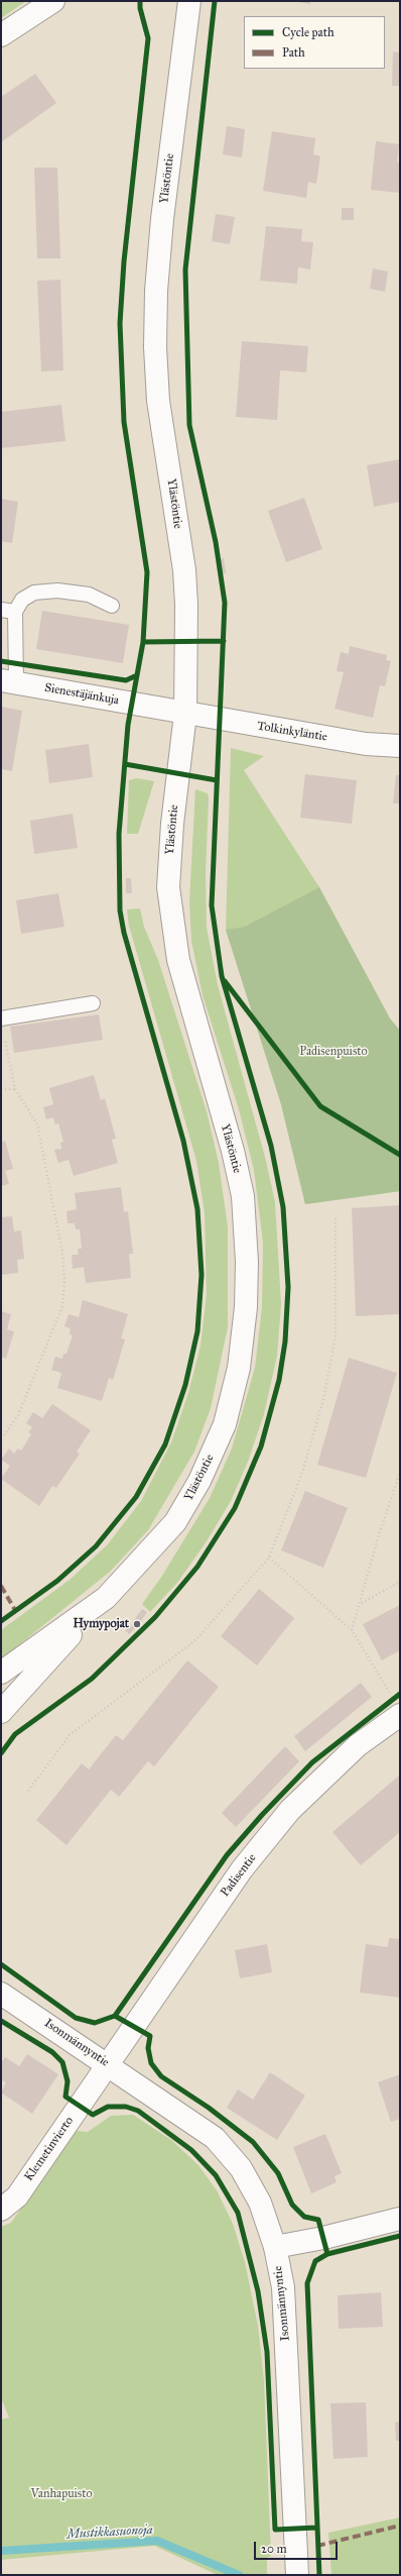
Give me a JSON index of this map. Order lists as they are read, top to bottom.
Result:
{
  "streets": {
    "street": [
      "Ylästöntie",
      "Sienestäjänkuja",
      "Tolkinkyläntie",
      "Padisentie",
      "Isonmännyntie",
      "Klemetinvierto"
    ]
  },
  "crossings": [
    ["Ylästöntie", "Sienestäjänkuja"],
    ["Ylästöntie", "Tolkinkyläntie"],
    ["Sienestäjänkuja", "Tolkinkyläntie"],
    ["Padisentie", "Isonmännyntie"],
    ["Padisentie", "Klemetinvierto"],
    ["Isonmännyntie", "Klemetinvierto"]
  ],
  "water": ["Mustikkasuonoja"],
  "parks": ["Padisenpuisto", "Vanhapuisto"],
  "places": ["Hymypojat"],
  "legend": ["Cycle path", "Path"],
  "scale_bar": "20 m"
}
